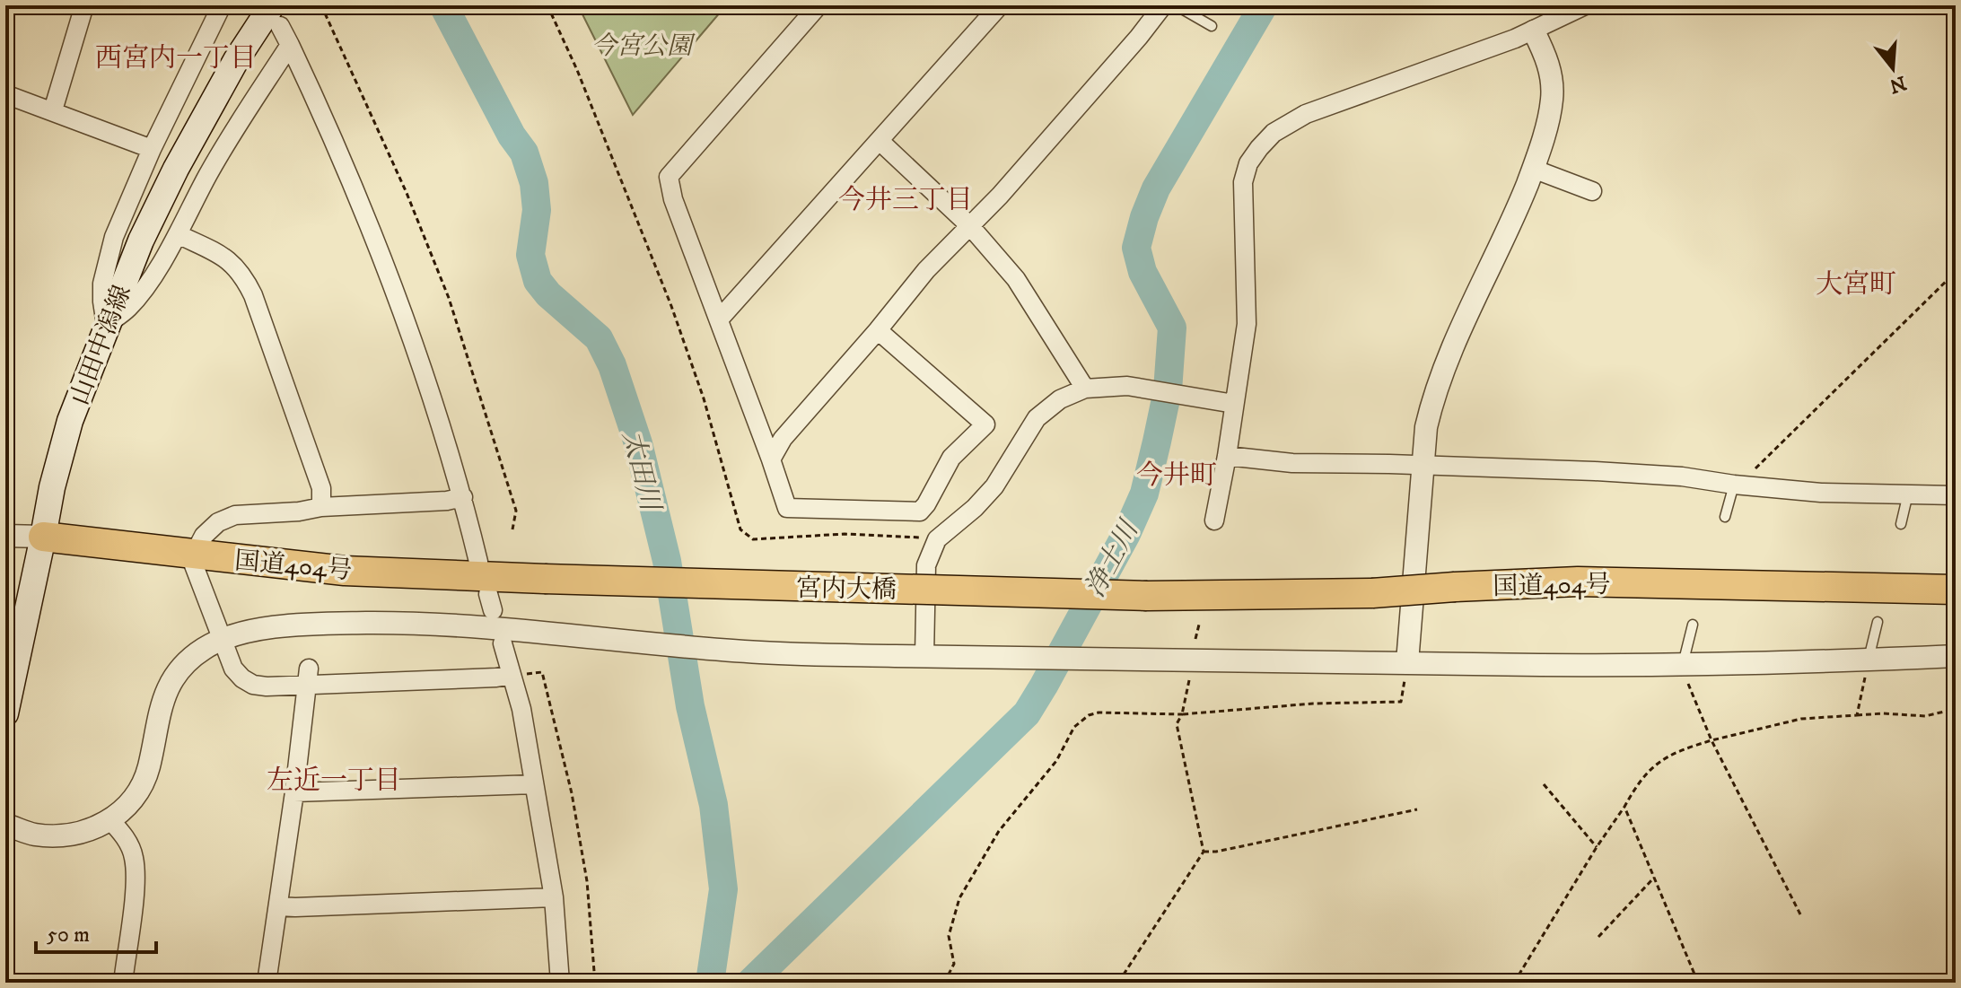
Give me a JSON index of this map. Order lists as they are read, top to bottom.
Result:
{
  "streets": {
    "highway": ["国道404号", "宮内大橋"],
    "main road": ["山田中潟線"]
  },
  "crossings": [
    ["山田中潟線", "国道404号"],
    ["国道404号", "宮内大橋"]
  ],
  "districts": [
    "西宮内一丁目",
    "今井三丁目",
    "大宮町",
    "今井町",
    "左近一丁目"
  ],
  "water": ["太田川", "浄土川"],
  "parks": ["今宮公園"],
  "scale_bar": "50 m",
  "north": "bottom"
}
